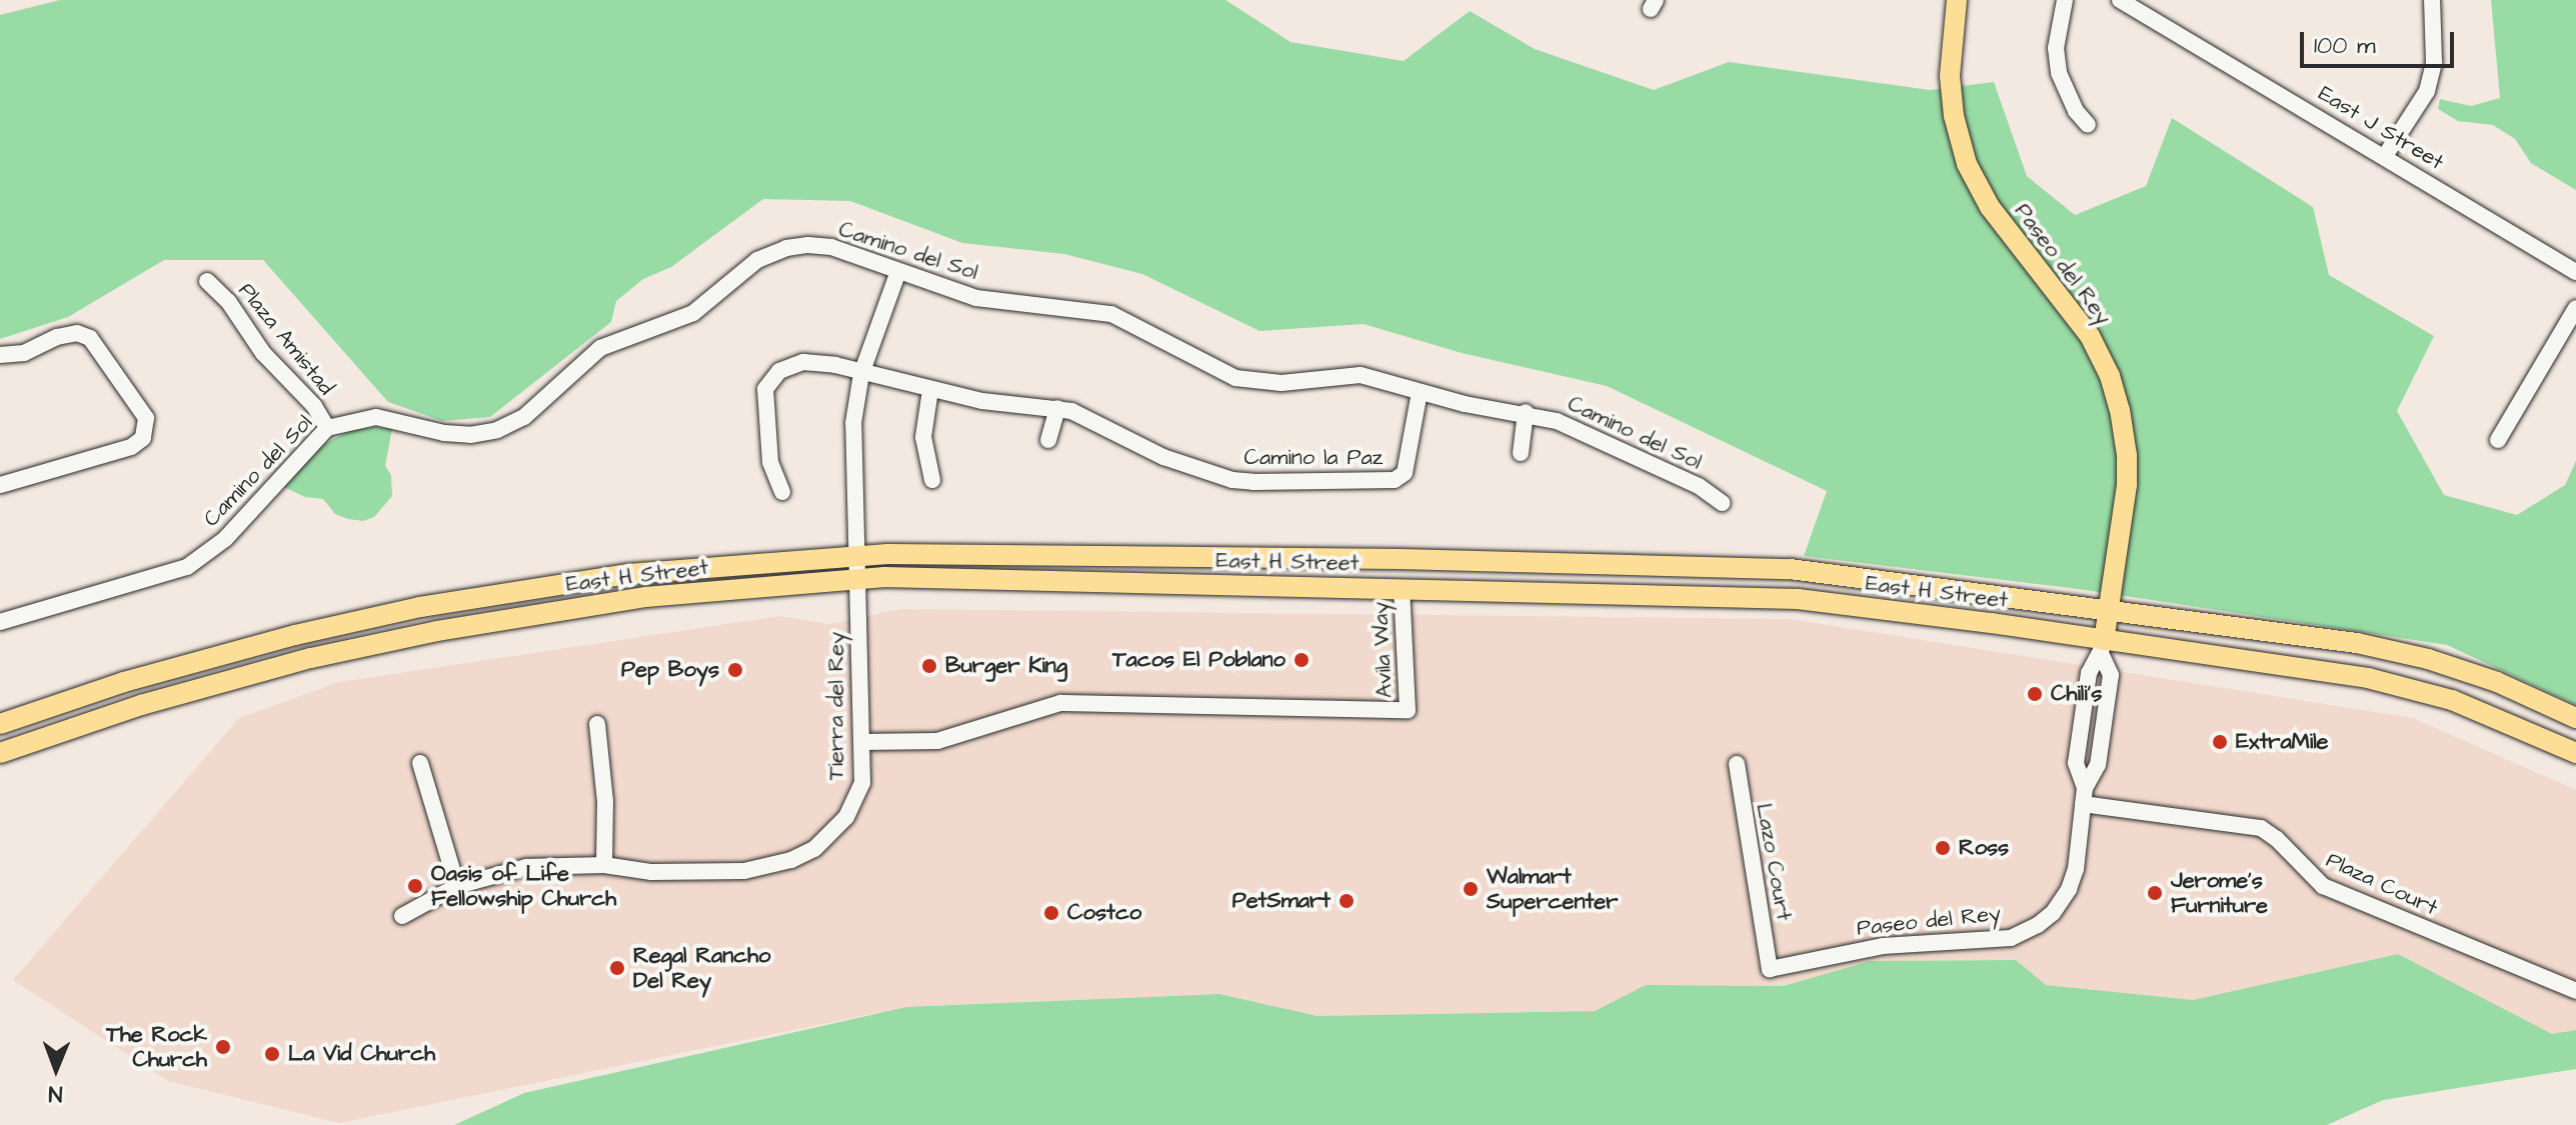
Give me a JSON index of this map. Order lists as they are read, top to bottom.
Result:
{
  "streets": {
    "main road": ["Paseo del Rey", "East H Street"],
    "street": [
      "East J Street",
      "Camino del Sol",
      "Plaza Amistad",
      "Camino la Paz",
      "Avila Way",
      "Tierra del Rey",
      "Lazo Court",
      "Plaza Court"
    ]
  },
  "crossings": [
    ["Camino del Sol", "Plaza Amistad"],
    ["Camino del Sol", "Camino la Paz"],
    ["Camino del Sol", "Tierra del Rey"],
    ["Paseo del Rey", "East H Street"],
    ["Paseo del Rey", "Lazo Court"],
    ["Paseo del Rey", "Plaza Court"],
    ["Camino la Paz", "Tierra del Rey"],
    ["East H Street", "Avila Way"],
    ["East H Street", "Tierra del Rey"],
    ["Avila Way", "Tierra del Rey"]
  ],
  "places": [
    "Tacos El Poblano",
    "Burger King",
    "Pep Boys",
    "Chili's",
    "ExtraMile",
    "Ross",
    "Oasis of Life Fellowship Church",
    "Walmart Supercenter",
    "Jerome's Furniture",
    "PetSmart",
    "Costco",
    "Regal Rancho Del Rey",
    "The Rock Church",
    "La Vid Church"
  ],
  "scale_bar": "100 m",
  "north": "bottom"
}
